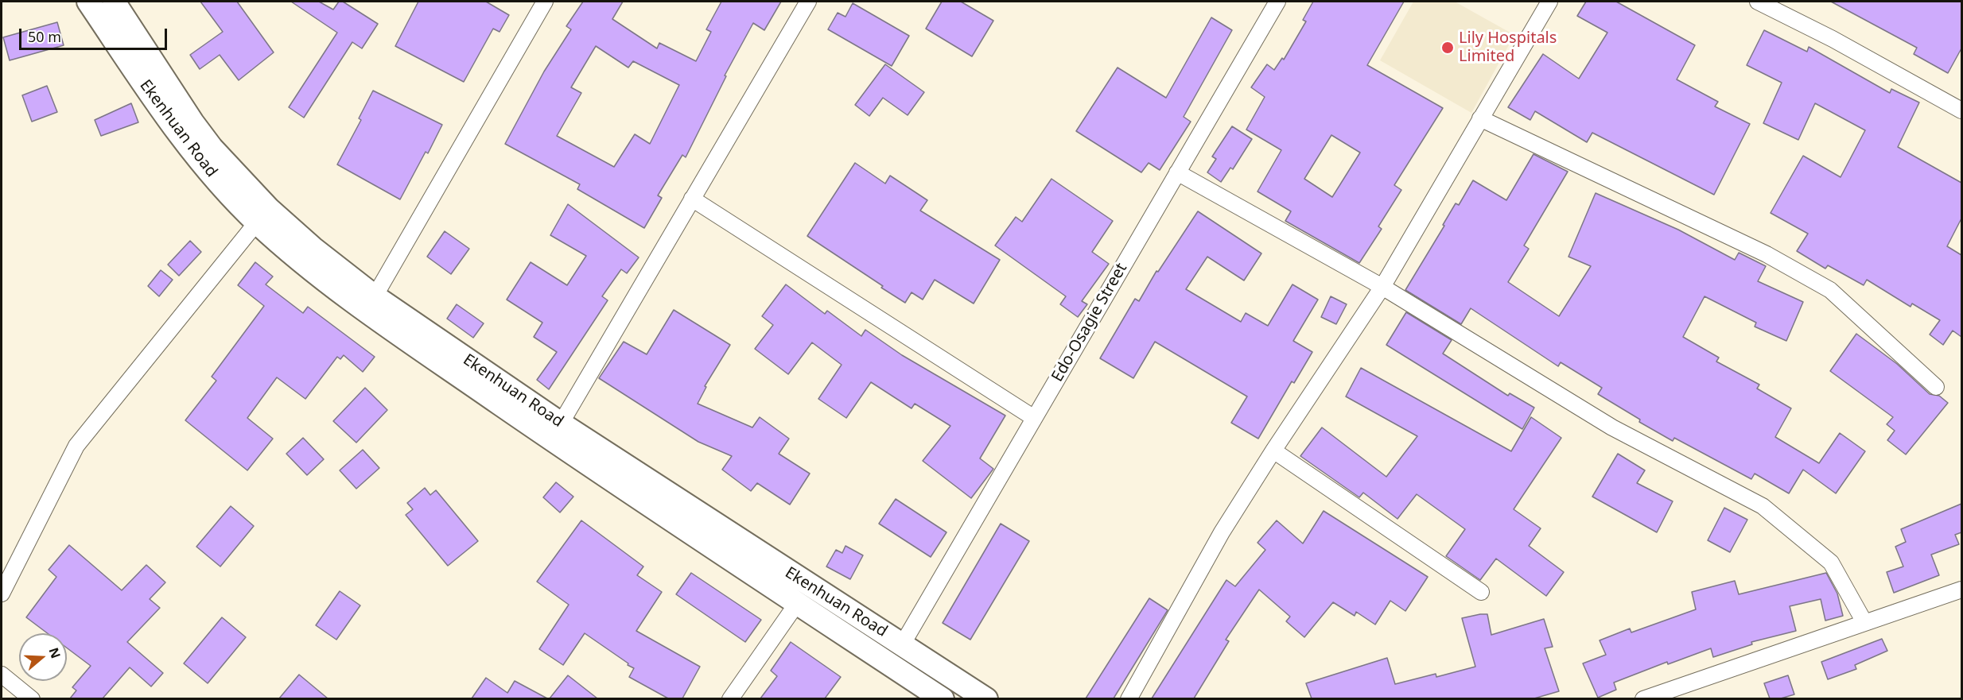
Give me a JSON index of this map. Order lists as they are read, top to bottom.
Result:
{
  "streets": {
    "main road": ["Ekenhuan Road"],
    "street": ["Edo-Osagie Street"]
  },
  "crossings": [
    ["Ekenhuan Road", "Edo-Osagie Street"]
  ],
  "places": ["Lily Hospitals Limited"],
  "scale_bar": "50 m",
  "north": "right"
}
